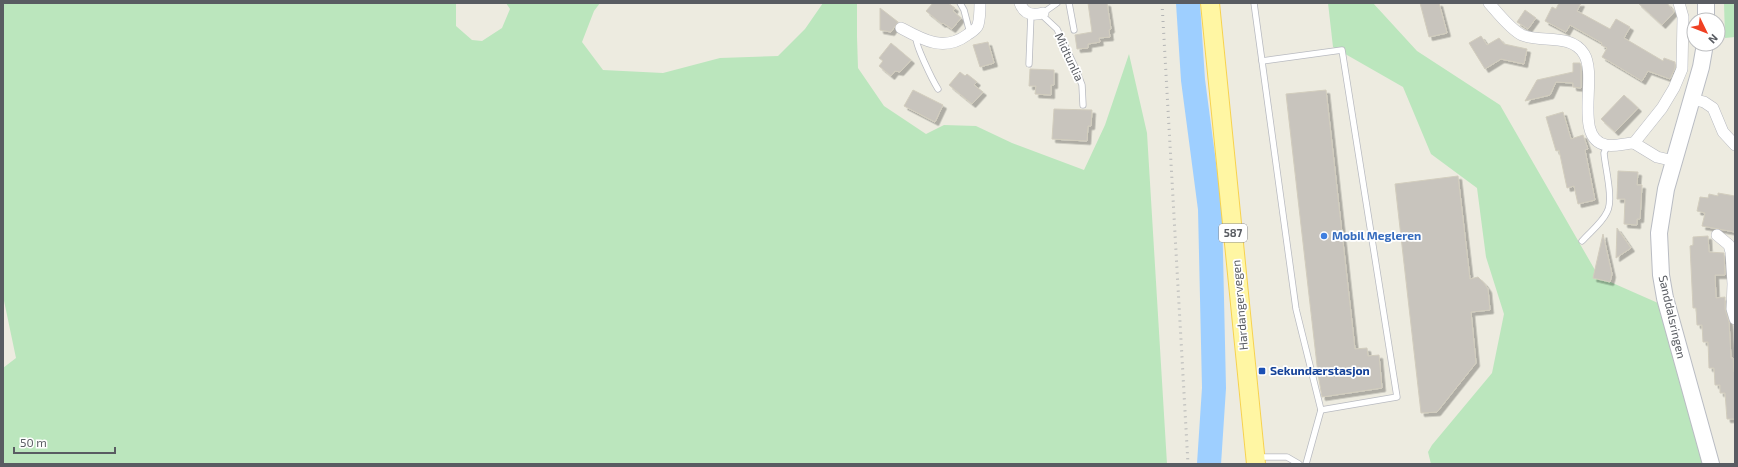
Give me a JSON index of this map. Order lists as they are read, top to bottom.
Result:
{
  "streets": {
    "main road": ["587", "Hardangervegen", "Sanddalsringen"],
    "lane": ["Midtunlia"]
  },
  "places": {
    "other": ["Mobil Megleren"],
    "transit": ["Sekundærstasjon"]
  },
  "scale_bar": "50 m",
  "north": "bottom right"
}
